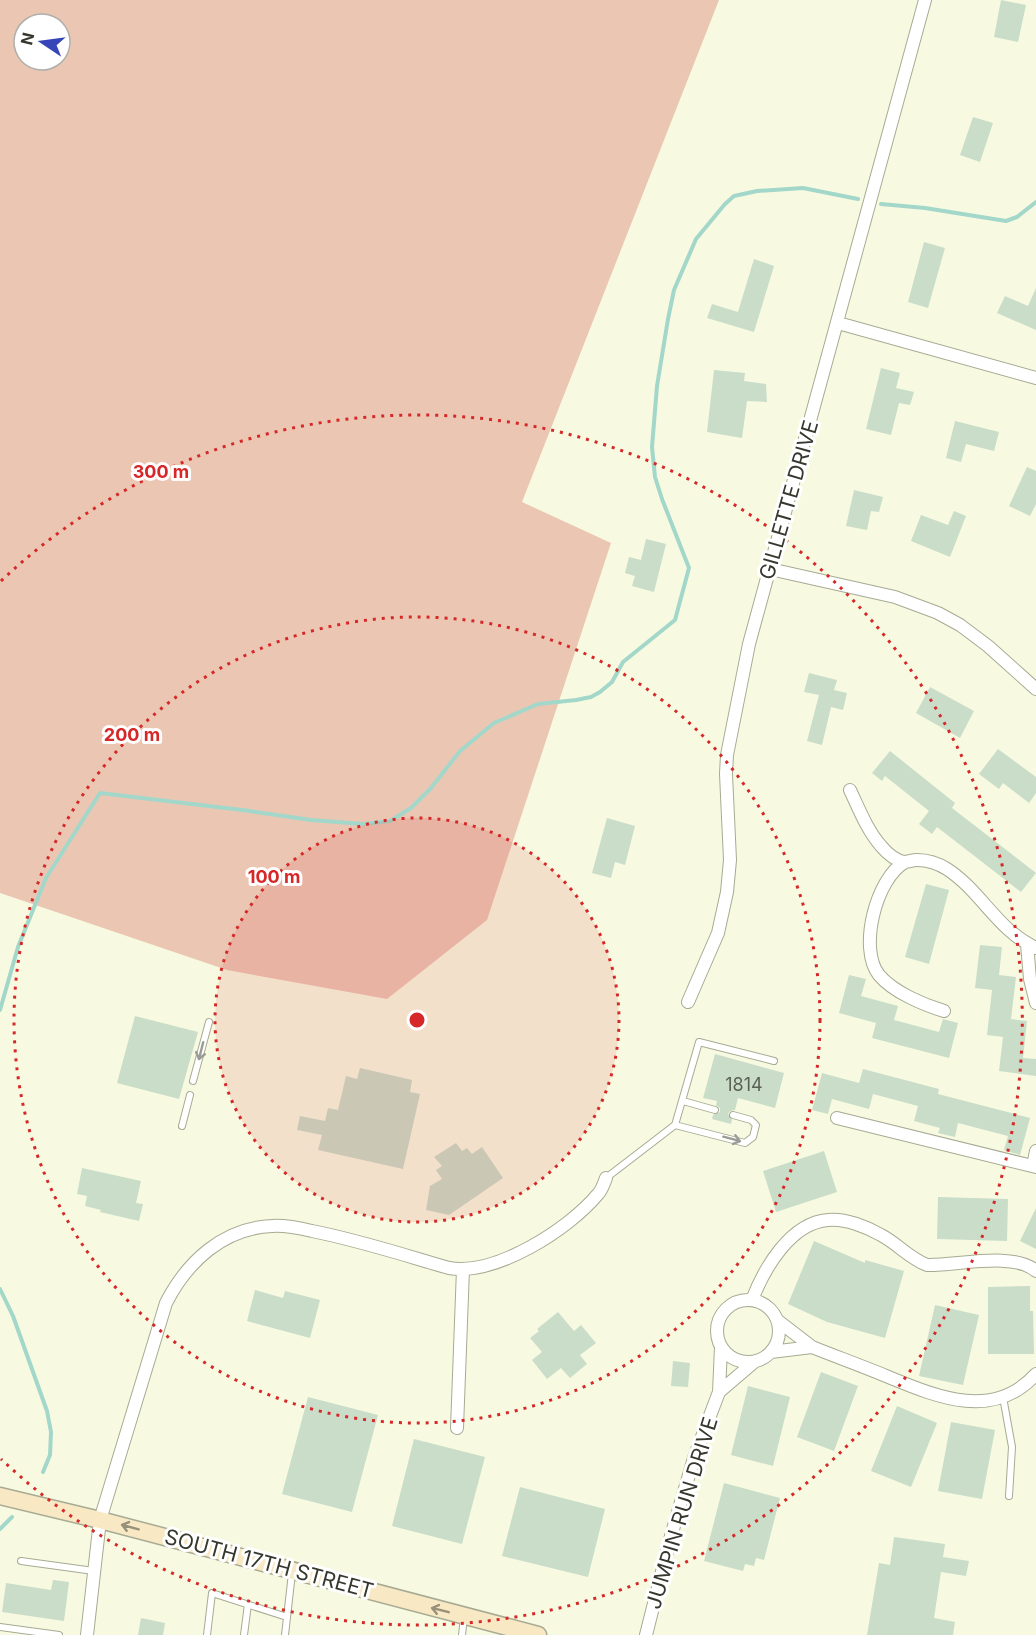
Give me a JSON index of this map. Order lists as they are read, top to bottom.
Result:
{
  "streets": {
    "main road": ["SOUTH 17TH STREET"],
    "street": ["GILLETTE DRIVE", "JUMPIN RUN DRIVE"]
  },
  "one_way": ["SOUTH 17TH STREET"],
  "house_numbers": ["1814"],
  "north": "left",
  "rings": ["300 m", "200 m", "100 m"]
}
